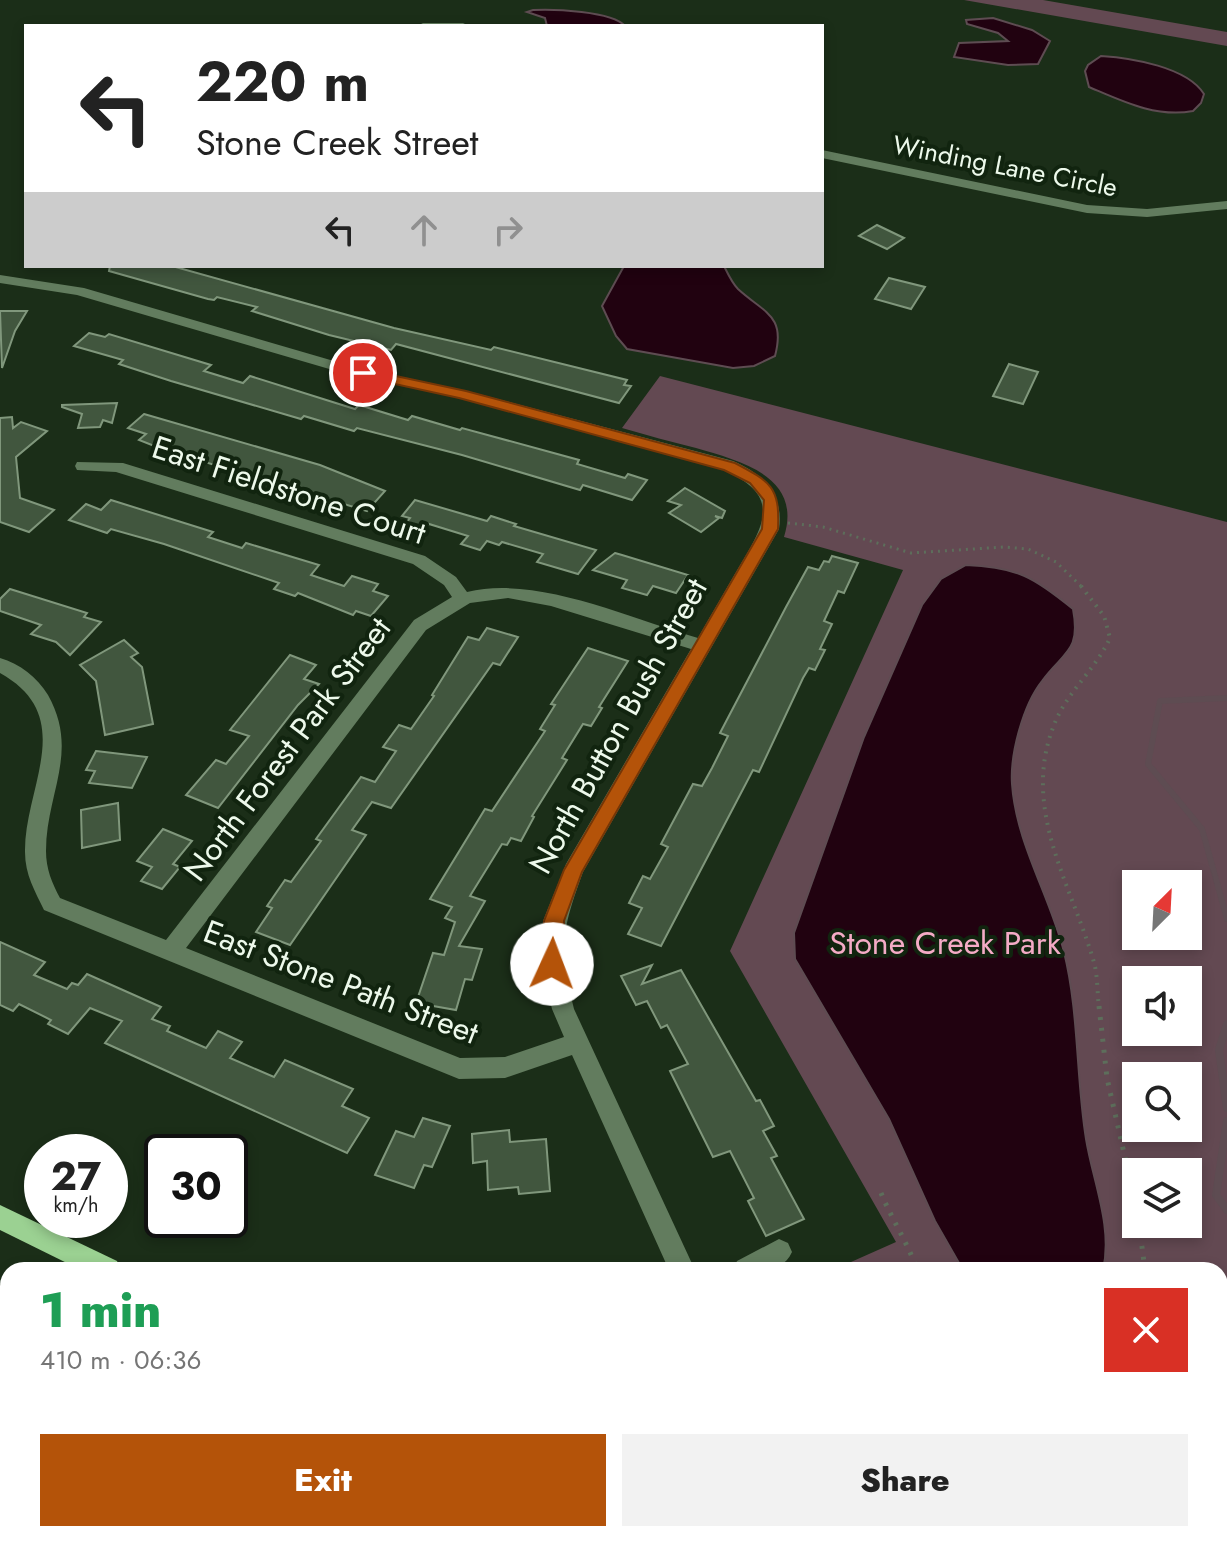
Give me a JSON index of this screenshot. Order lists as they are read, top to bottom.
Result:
{
  "streets": {
    "street": [
      "Winding Lane Circle",
      "East Fieldstone Court",
      "North Button Bush Street",
      "North Forest Park Street",
      "East Stone Path Street"
    ]
  },
  "crossings": [
    ["East Fieldstone Court", "North Forest Park Street"],
    ["North Button Bush Street", "North Forest Park Street"],
    ["North Button Bush Street", "East Stone Path Street"],
    ["North Forest Park Street", "East Stone Path Street"]
  ],
  "parks": ["Stone Creek Park"],
  "north": "top right",
  "page": {
    "turn": ["220 m", "Stone Creek Street"],
    "speed": "27 km/h",
    "limit": "30",
    "heading": ["1 min", "410 m · 06:36"],
    "buttons": ["Exit", "Share"]
  }
}
